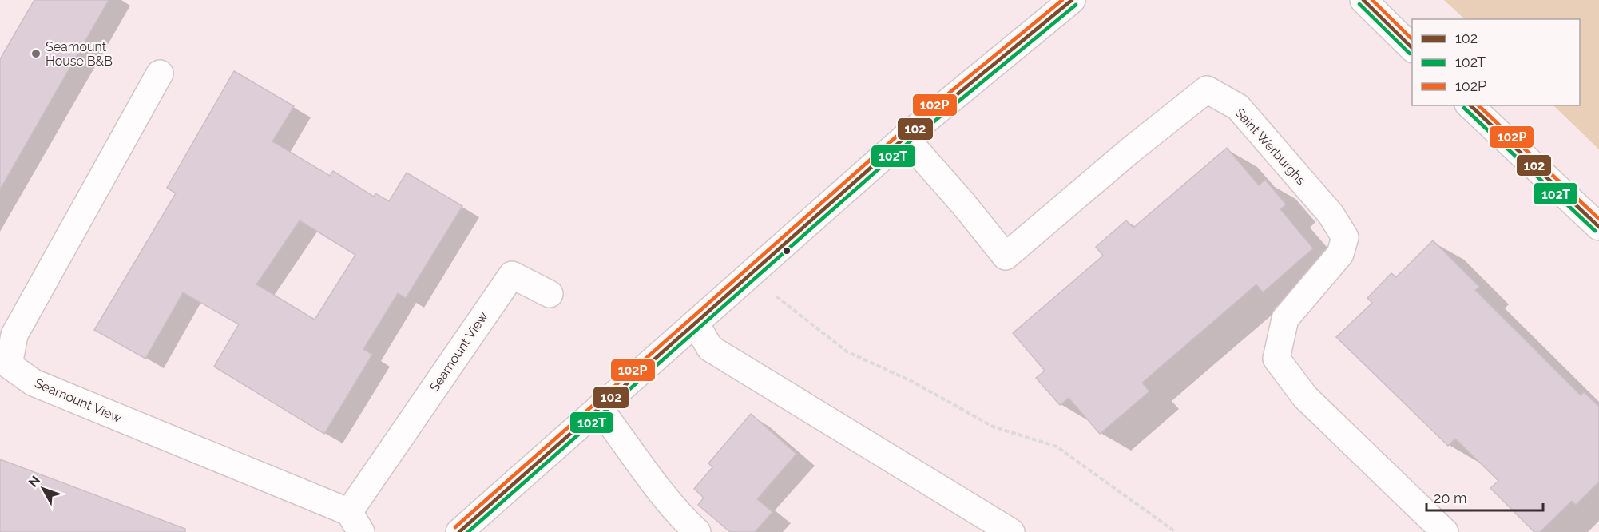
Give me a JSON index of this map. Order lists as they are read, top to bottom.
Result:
{
  "streets": {
    "street": ["Saint Werburghs", "Seamount View"]
  },
  "places": ["Seamount House B&B"],
  "lines": ["transit line 102", "transit line 102P", "transit line 102T"],
  "legend": ["102", "102T", "102P"],
  "scale_bar": "20 m",
  "north": "top left"
}
